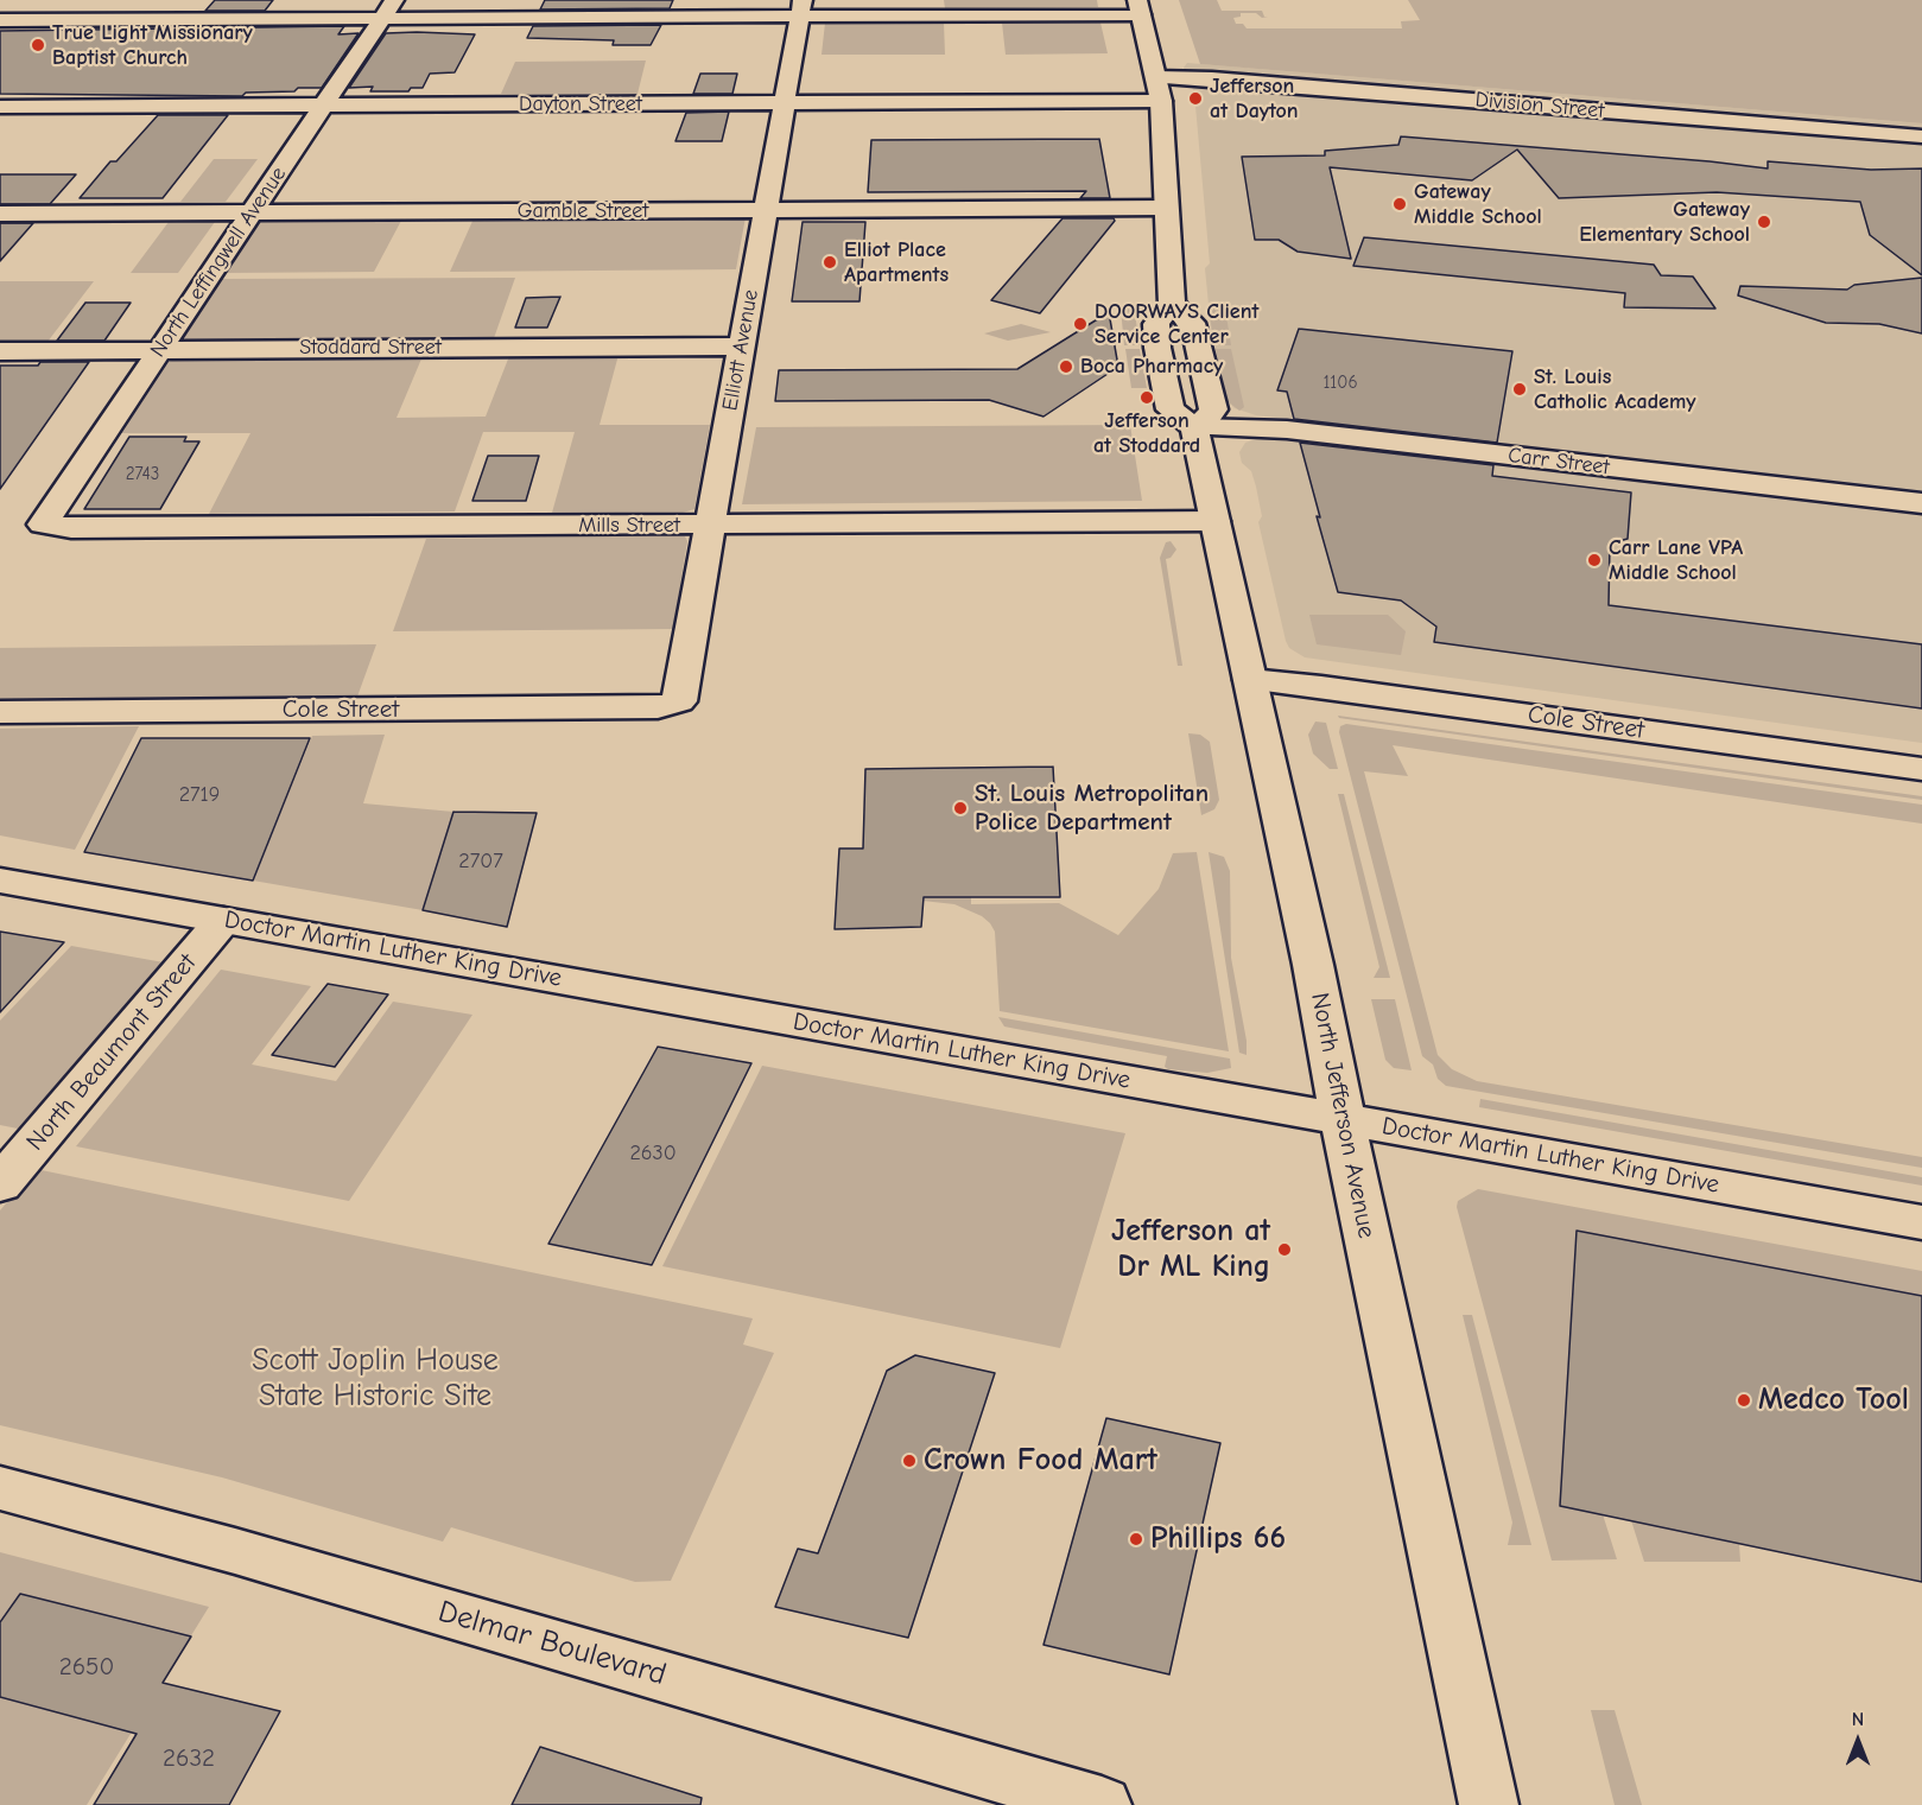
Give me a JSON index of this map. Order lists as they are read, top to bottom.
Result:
{
  "streets": {
    "street": [
      "Dayton Street",
      "Division Street",
      "Gamble Street",
      "North Leffingwell Avenue",
      "Stoddard Street",
      "Elliott Avenue",
      "Carr Street",
      "Mills Street",
      "Cole Street",
      "Doctor Martin Luther King Drive",
      "North Beaumont Street",
      "North Jefferson Avenue",
      "Delmar Boulevard"
    ]
  },
  "crossings": [
    ["Dayton Street", "North Leffingwell Avenue"],
    ["Dayton Street", "Elliott Avenue"],
    ["Gamble Street", "North Leffingwell Avenue"],
    ["Gamble Street", "Elliott Avenue"],
    ["North Leffingwell Avenue", "Stoddard Street"],
    ["North Leffingwell Avenue", "Mills Street"],
    ["Stoddard Street", "Elliott Avenue"],
    ["Elliott Avenue", "Mills Street"],
    ["Elliott Avenue", "Cole Street"],
    ["Carr Street", "North Jefferson Avenue"],
    ["Mills Street", "North Jefferson Avenue"],
    ["Cole Street", "North Jefferson Avenue"],
    ["Doctor Martin Luther King Drive", "North Beaumont Street"],
    ["Doctor Martin Luther King Drive", "North Jefferson Avenue"]
  ],
  "parks": ["Scott Joplin House State Historic Site"],
  "places": [
    "True Light Missionary Baptist Church",
    "Jefferson at Dayton",
    "Gateway Middle School",
    "Gateway Elementary School",
    "Elliot Place Apartments",
    "DOORWAYS Client Service Center",
    "Boca Pharmacy",
    "St. Louis Catholic Academy",
    "Jefferson at Stoddard",
    "Carr Lane VPA Middle School",
    "St. Louis Metropolitan Police Department",
    "Jefferson at Dr ML King",
    "Medco Tool",
    "Crown Food Mart",
    "Phillips 66"
  ],
  "house_numbers": [
    "1106",
    "2743",
    "2719",
    "2707",
    "2630",
    "2650",
    "2632"
  ],
  "north": "top"
}
